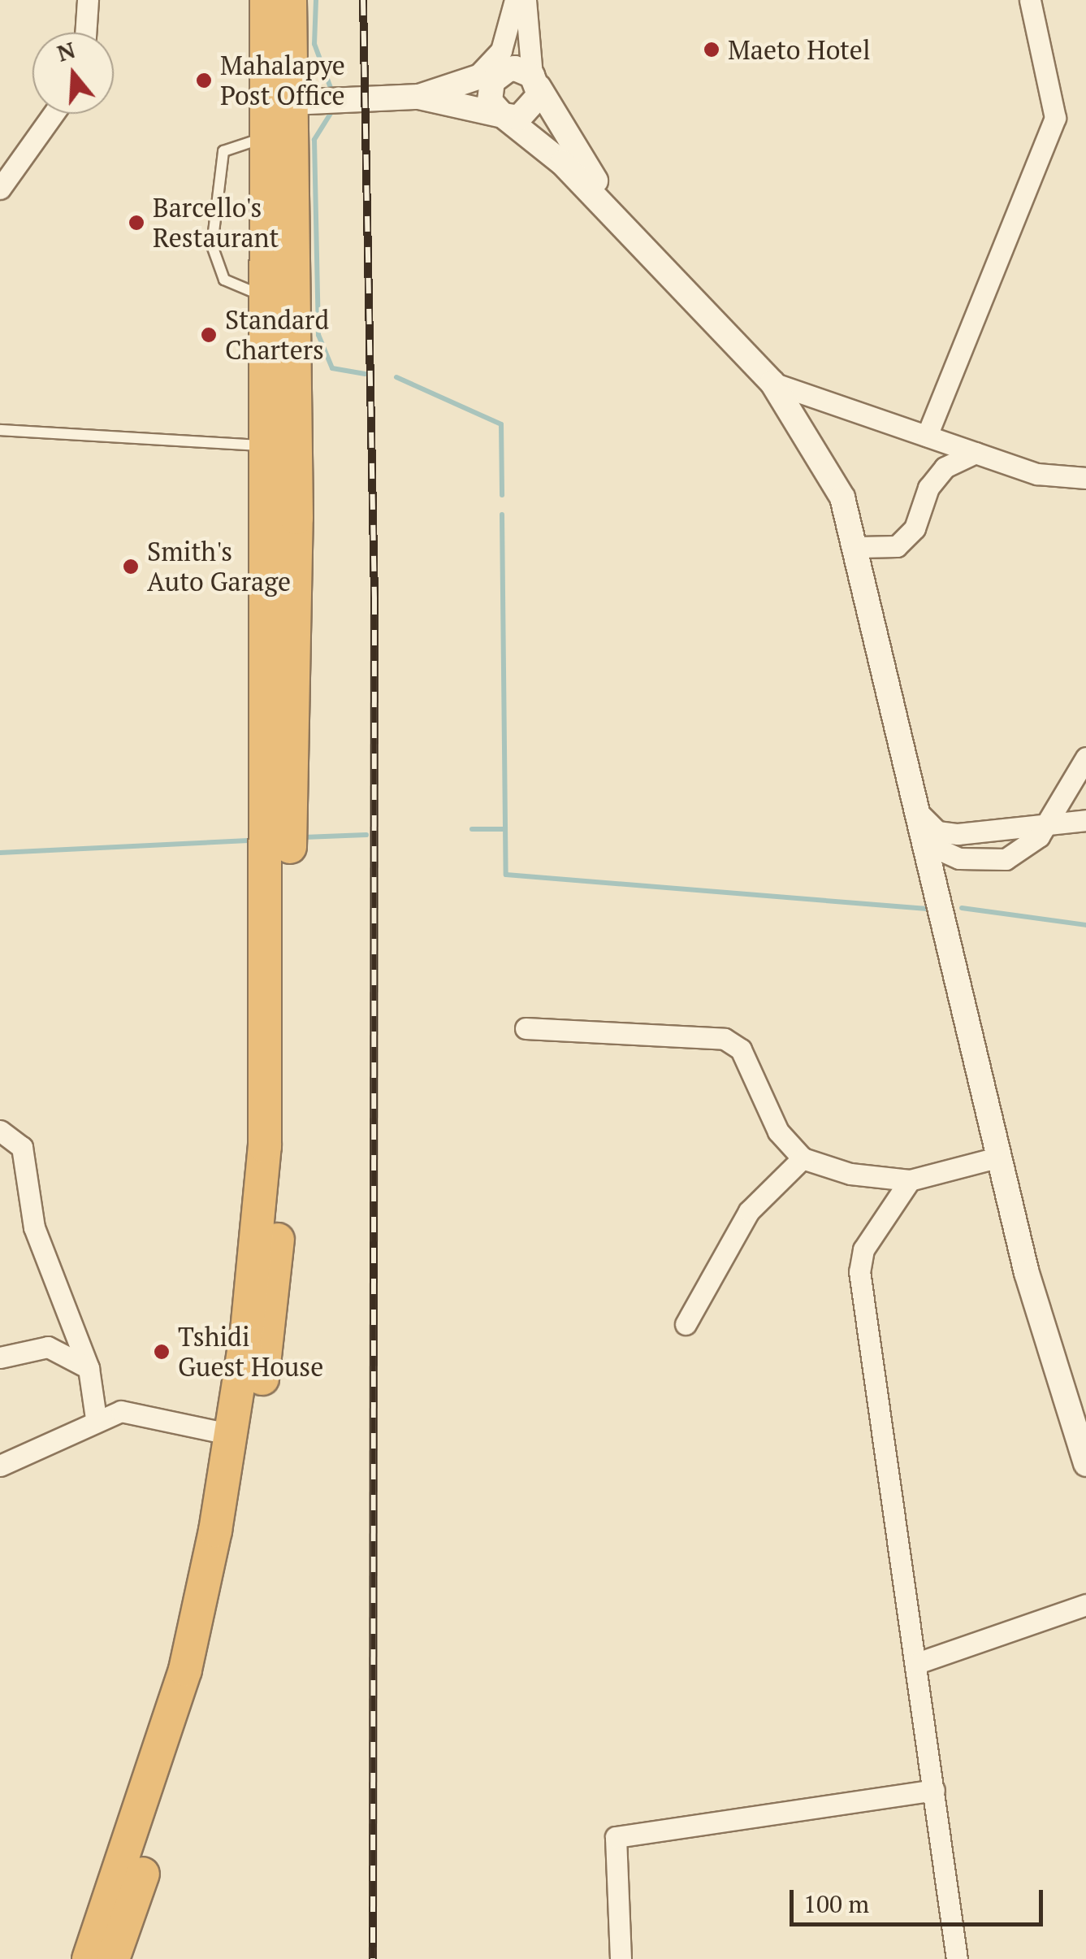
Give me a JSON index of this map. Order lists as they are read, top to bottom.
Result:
{
  "places": [
    "Maeto Hotel",
    "Mahalapye Post Office",
    "Barcello's Restaurant",
    "Standard Charters",
    "Smith's Auto Garage",
    "Tshidi Guest House"
  ],
  "scale_bar": "100 m",
  "north": "top"
}
